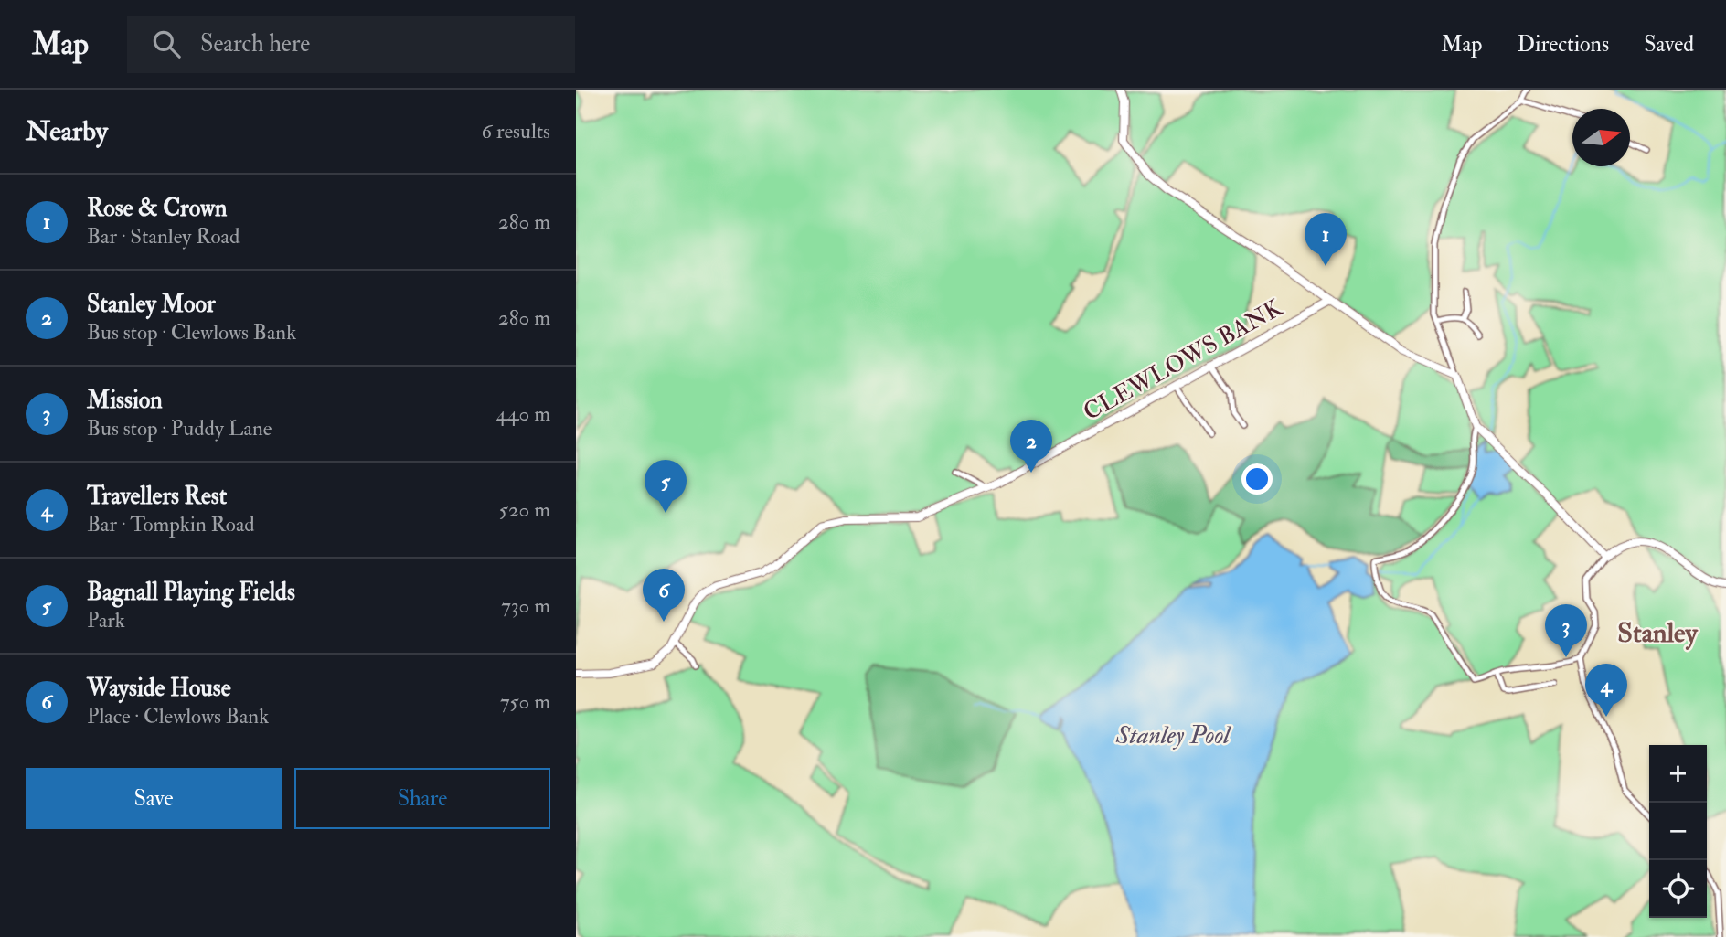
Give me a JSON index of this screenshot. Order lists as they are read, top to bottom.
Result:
{
  "streets": {
    "street": ["CLEWLOWS BANK"]
  },
  "districts": ["Stanley"],
  "water": ["Stanley Pool"],
  "north": "right",
  "page": {
    "header": "Map",
    "search": "Search here",
    "nav": ["Map", "Directions", "Saved"],
    "heading": ["Nearby", "6 results"],
    "list": [
      {
        "mark": "1",
        "name": "Rose & Crown",
        "note": "Bar · Stanley Road",
        "value": "280 m"
      },
      {
        "mark": "2",
        "name": "Stanley Moor",
        "note": "Bus stop · Clewlows Bank",
        "value": "280 m"
      },
      {
        "mark": "3",
        "name": "Mission",
        "note": "Bus stop · Puddy Lane",
        "value": "440 m"
      },
      {
        "mark": "4",
        "name": "Travellers Rest",
        "note": "Bar · Tompkin Road",
        "value": "520 m"
      },
      {
        "mark": "5",
        "name": "Bagnall Playing Fields",
        "note": "Park",
        "value": "730 m"
      },
      {
        "mark": "6",
        "name": "Wayside House",
        "note": "Place · Clewlows Bank",
        "value": "750 m"
      }
    ],
    "pins": [
      "1",
      "2",
      "5",
      "6",
      "3",
      "4"
    ],
    "map_buttons": ["+", "−"],
    "buttons": ["Save", "Share"]
  }
}
